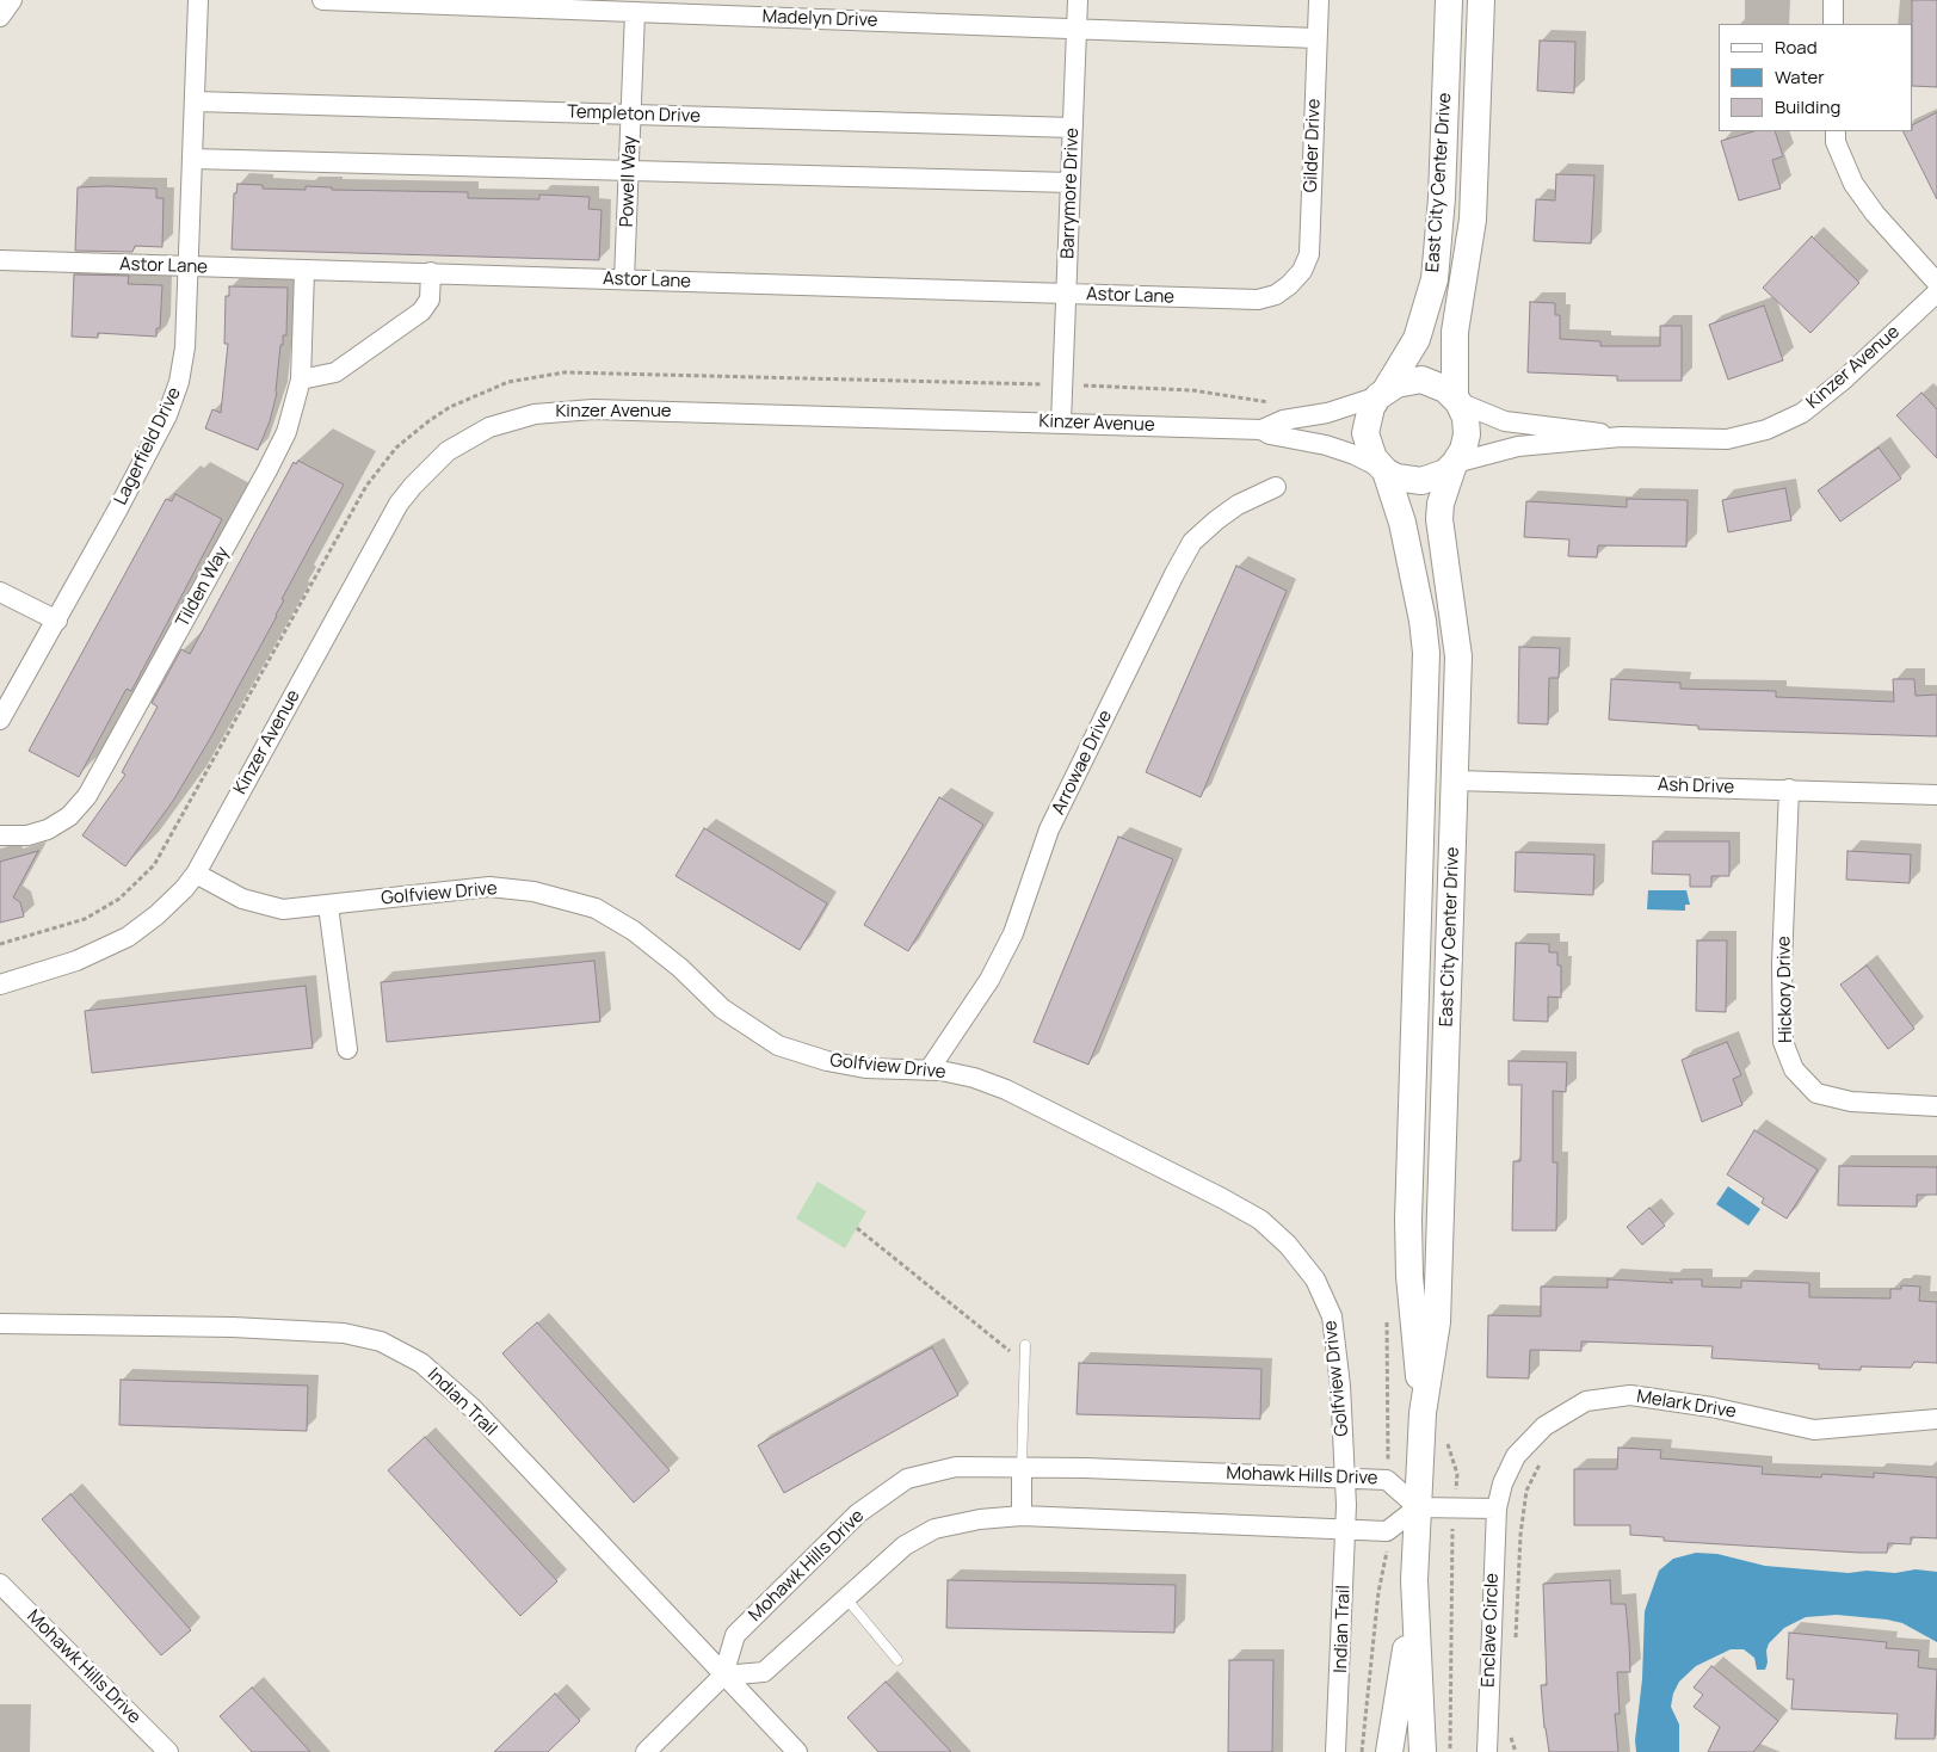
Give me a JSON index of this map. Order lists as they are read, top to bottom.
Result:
{
  "streets": {
    "street": [
      "Madelyn Drive",
      "Templeton Drive",
      "Gilder Drive",
      "Powell Way",
      "East City Center Drive",
      "Barrymore Drive",
      "Astor Lane",
      "Kinzer Avenue",
      "Lagerfield Drive",
      "Tilden Way",
      "Arrowae Drive",
      "Ash Drive",
      "Golfview Drive",
      "Hickory Drive",
      "Indian Trail",
      "Melark Drive",
      "Mohawk Hills Drive",
      "Enclave Circle"
    ]
  },
  "crossings": [
    ["Madelyn Drive", "Gilder Drive"],
    ["Madelyn Drive", "Powell Way"],
    ["Madelyn Drive", "Barrymore Drive"],
    ["Templeton Drive", "Powell Way"],
    ["Templeton Drive", "Barrymore Drive"],
    ["Templeton Drive", "Lagerfield Drive"],
    ["Gilder Drive", "Astor Lane"],
    ["Powell Way", "Astor Lane"],
    ["East City Center Drive", "Kinzer Avenue"],
    ["East City Center Drive", "Ash Drive"],
    ["East City Center Drive", "Mohawk Hills Drive"],
    ["Barrymore Drive", "Astor Lane"],
    ["Barrymore Drive", "Kinzer Avenue"],
    ["Astor Lane", "Lagerfield Drive"],
    ["Astor Lane", "Tilden Way"],
    ["Kinzer Avenue", "Golfview Drive"],
    ["Arrowae Drive", "Golfview Drive"],
    ["Ash Drive", "Hickory Drive"],
    ["Golfview Drive", "Indian Trail"],
    ["Golfview Drive", "Mohawk Hills Drive"],
    ["Indian Trail", "Mohawk Hills Drive"],
    ["Melark Drive", "Enclave Circle"]
  ],
  "legend": ["Road", "Water", "Building"]
}
